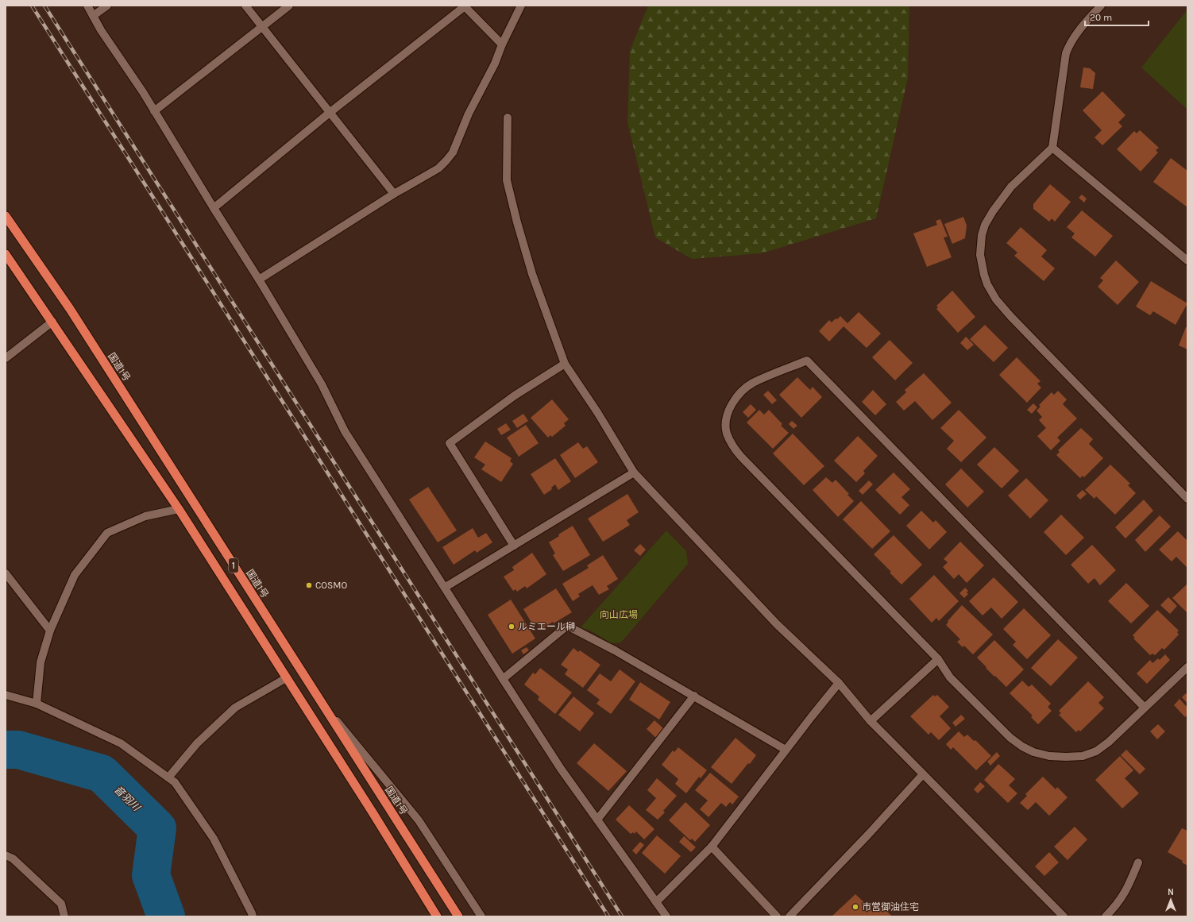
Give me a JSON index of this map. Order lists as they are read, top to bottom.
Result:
{
  "streets": {
    "highway": ["国道1号", "1"]
  },
  "water": ["音羽川"],
  "parks": ["向山広場"],
  "places": ["COSMO", "ルミエール榊", "市営御油住宅"],
  "scale_bar": "20 m",
  "north": "top"
}
